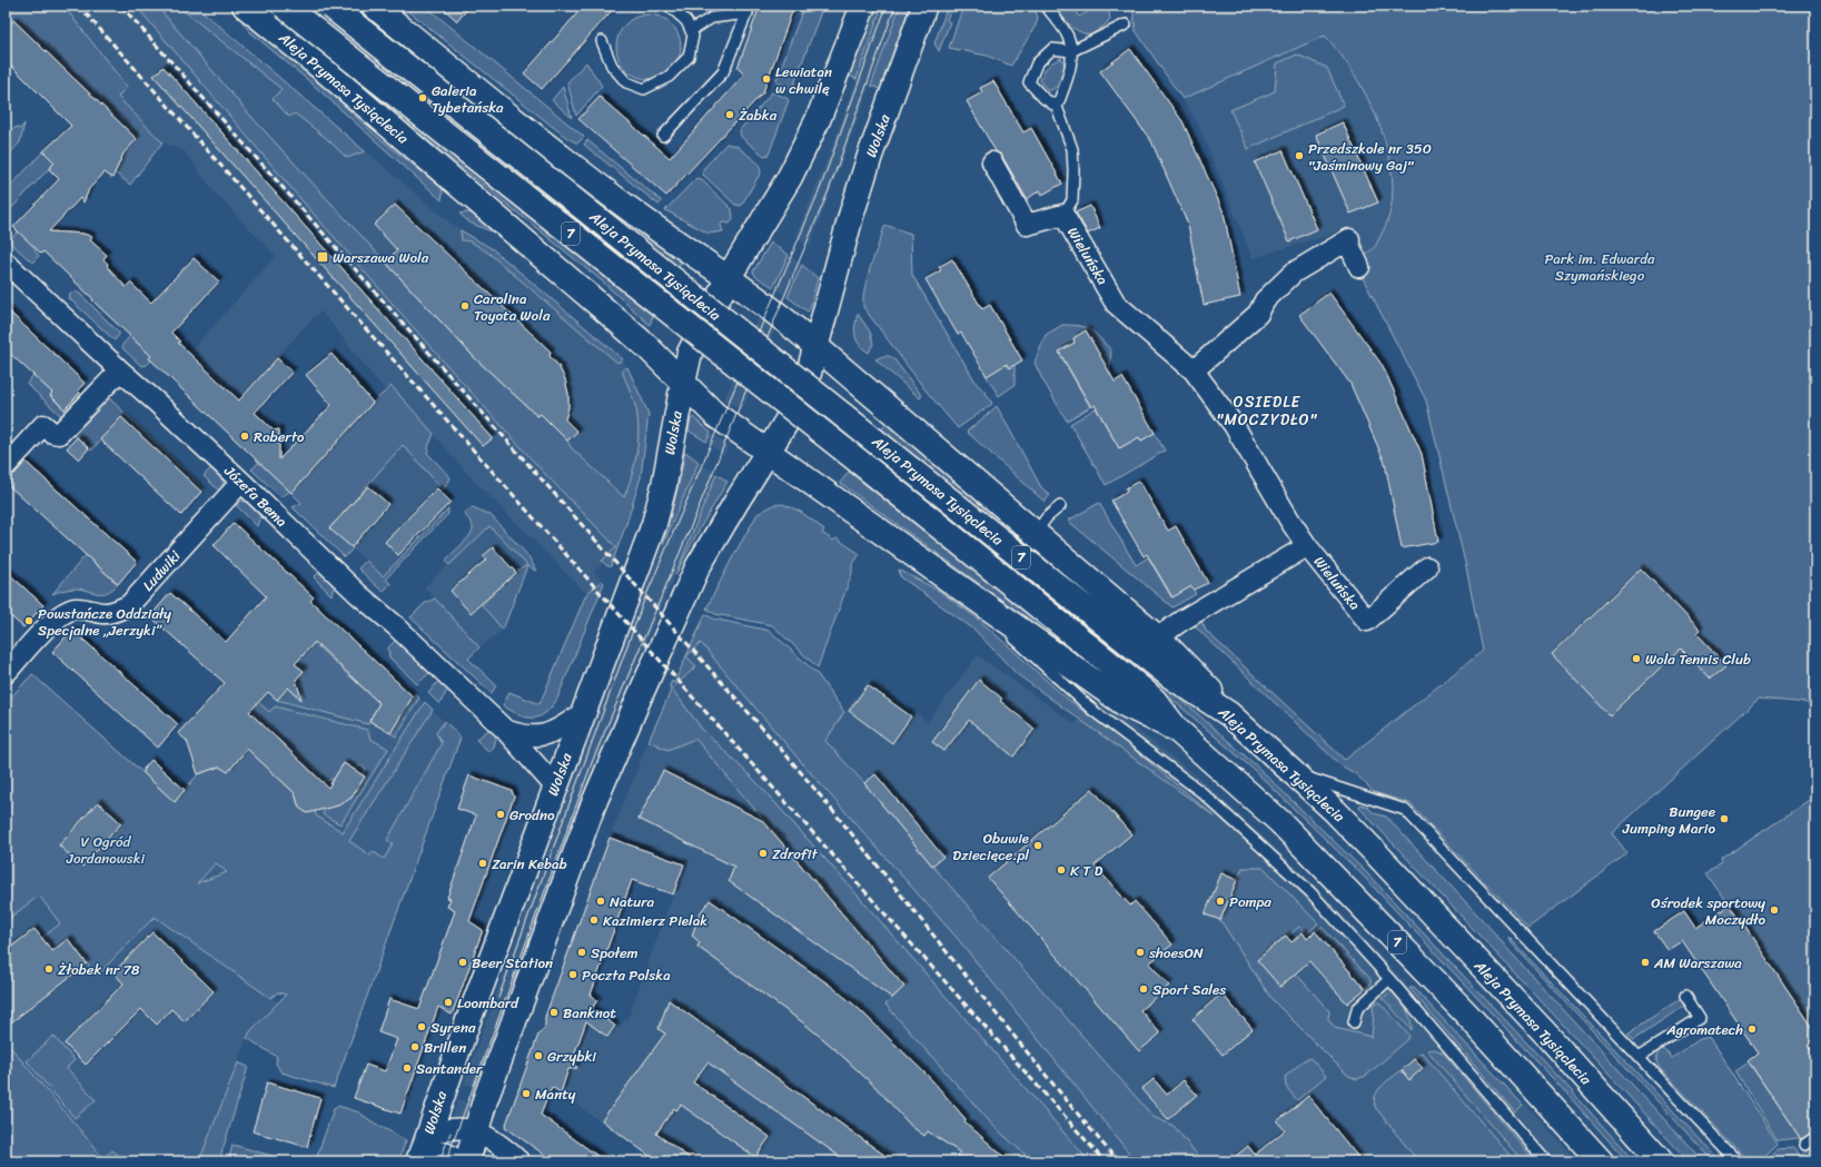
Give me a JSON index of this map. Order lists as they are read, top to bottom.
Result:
{
  "streets": {
    "main road": ["Aleja Prymasa Tysiąclecia", "Wolska", "7"],
    "street": ["Wieluńska", "Józefa Bema", "Ludwiki"]
  },
  "crossings": [
    ["Aleja Prymasa Tysiąclecia", "Wolska"],
    ["Aleja Prymasa Tysiąclecia", "Wieluńska"],
    ["Wolska", "Józefa Bema"],
    ["Józefa Bema", "Ludwiki"]
  ],
  "districts": ["OSIEDLE \"MOCZYDŁO\""],
  "parks": ["Park im. Edwarda Szymańskiego", "V Ogród Jordanowski"],
  "places": {
    "other": [
      "Lewiatan w chwilę",
      "Galeria Tybetańska",
      "Żabka",
      "Przedszkole nr 350 \"Jaśminowy Gaj\"",
      "Carolina Toyota Wola",
      "Roberto",
      "Powstańcze Oddziały Specjalne „Jerzyki”",
      "Wola Tennis Club",
      "Grodno",
      "Bungee Jumping Mario",
      "Obuwie Dziecięce.pl",
      "Zdrofit",
      "Zarin Kebab",
      "K T D",
      "Natura",
      "Pompa",
      "Ośrodek sportowy Moczydło",
      "Kazimierz Pielak",
      "Społem",
      "shoesON",
      "Beer Station",
      "AM Warszawa",
      "Żłobek nr 78",
      "Poczta Polska",
      "Sport Sales",
      "Loombard",
      "Banknot",
      "Syrena",
      "Agromatech",
      "Brillen",
      "Grzybki",
      "Santander",
      "Manty"
    ],
    "transit": ["Warszawa Wola"]
  }
}
